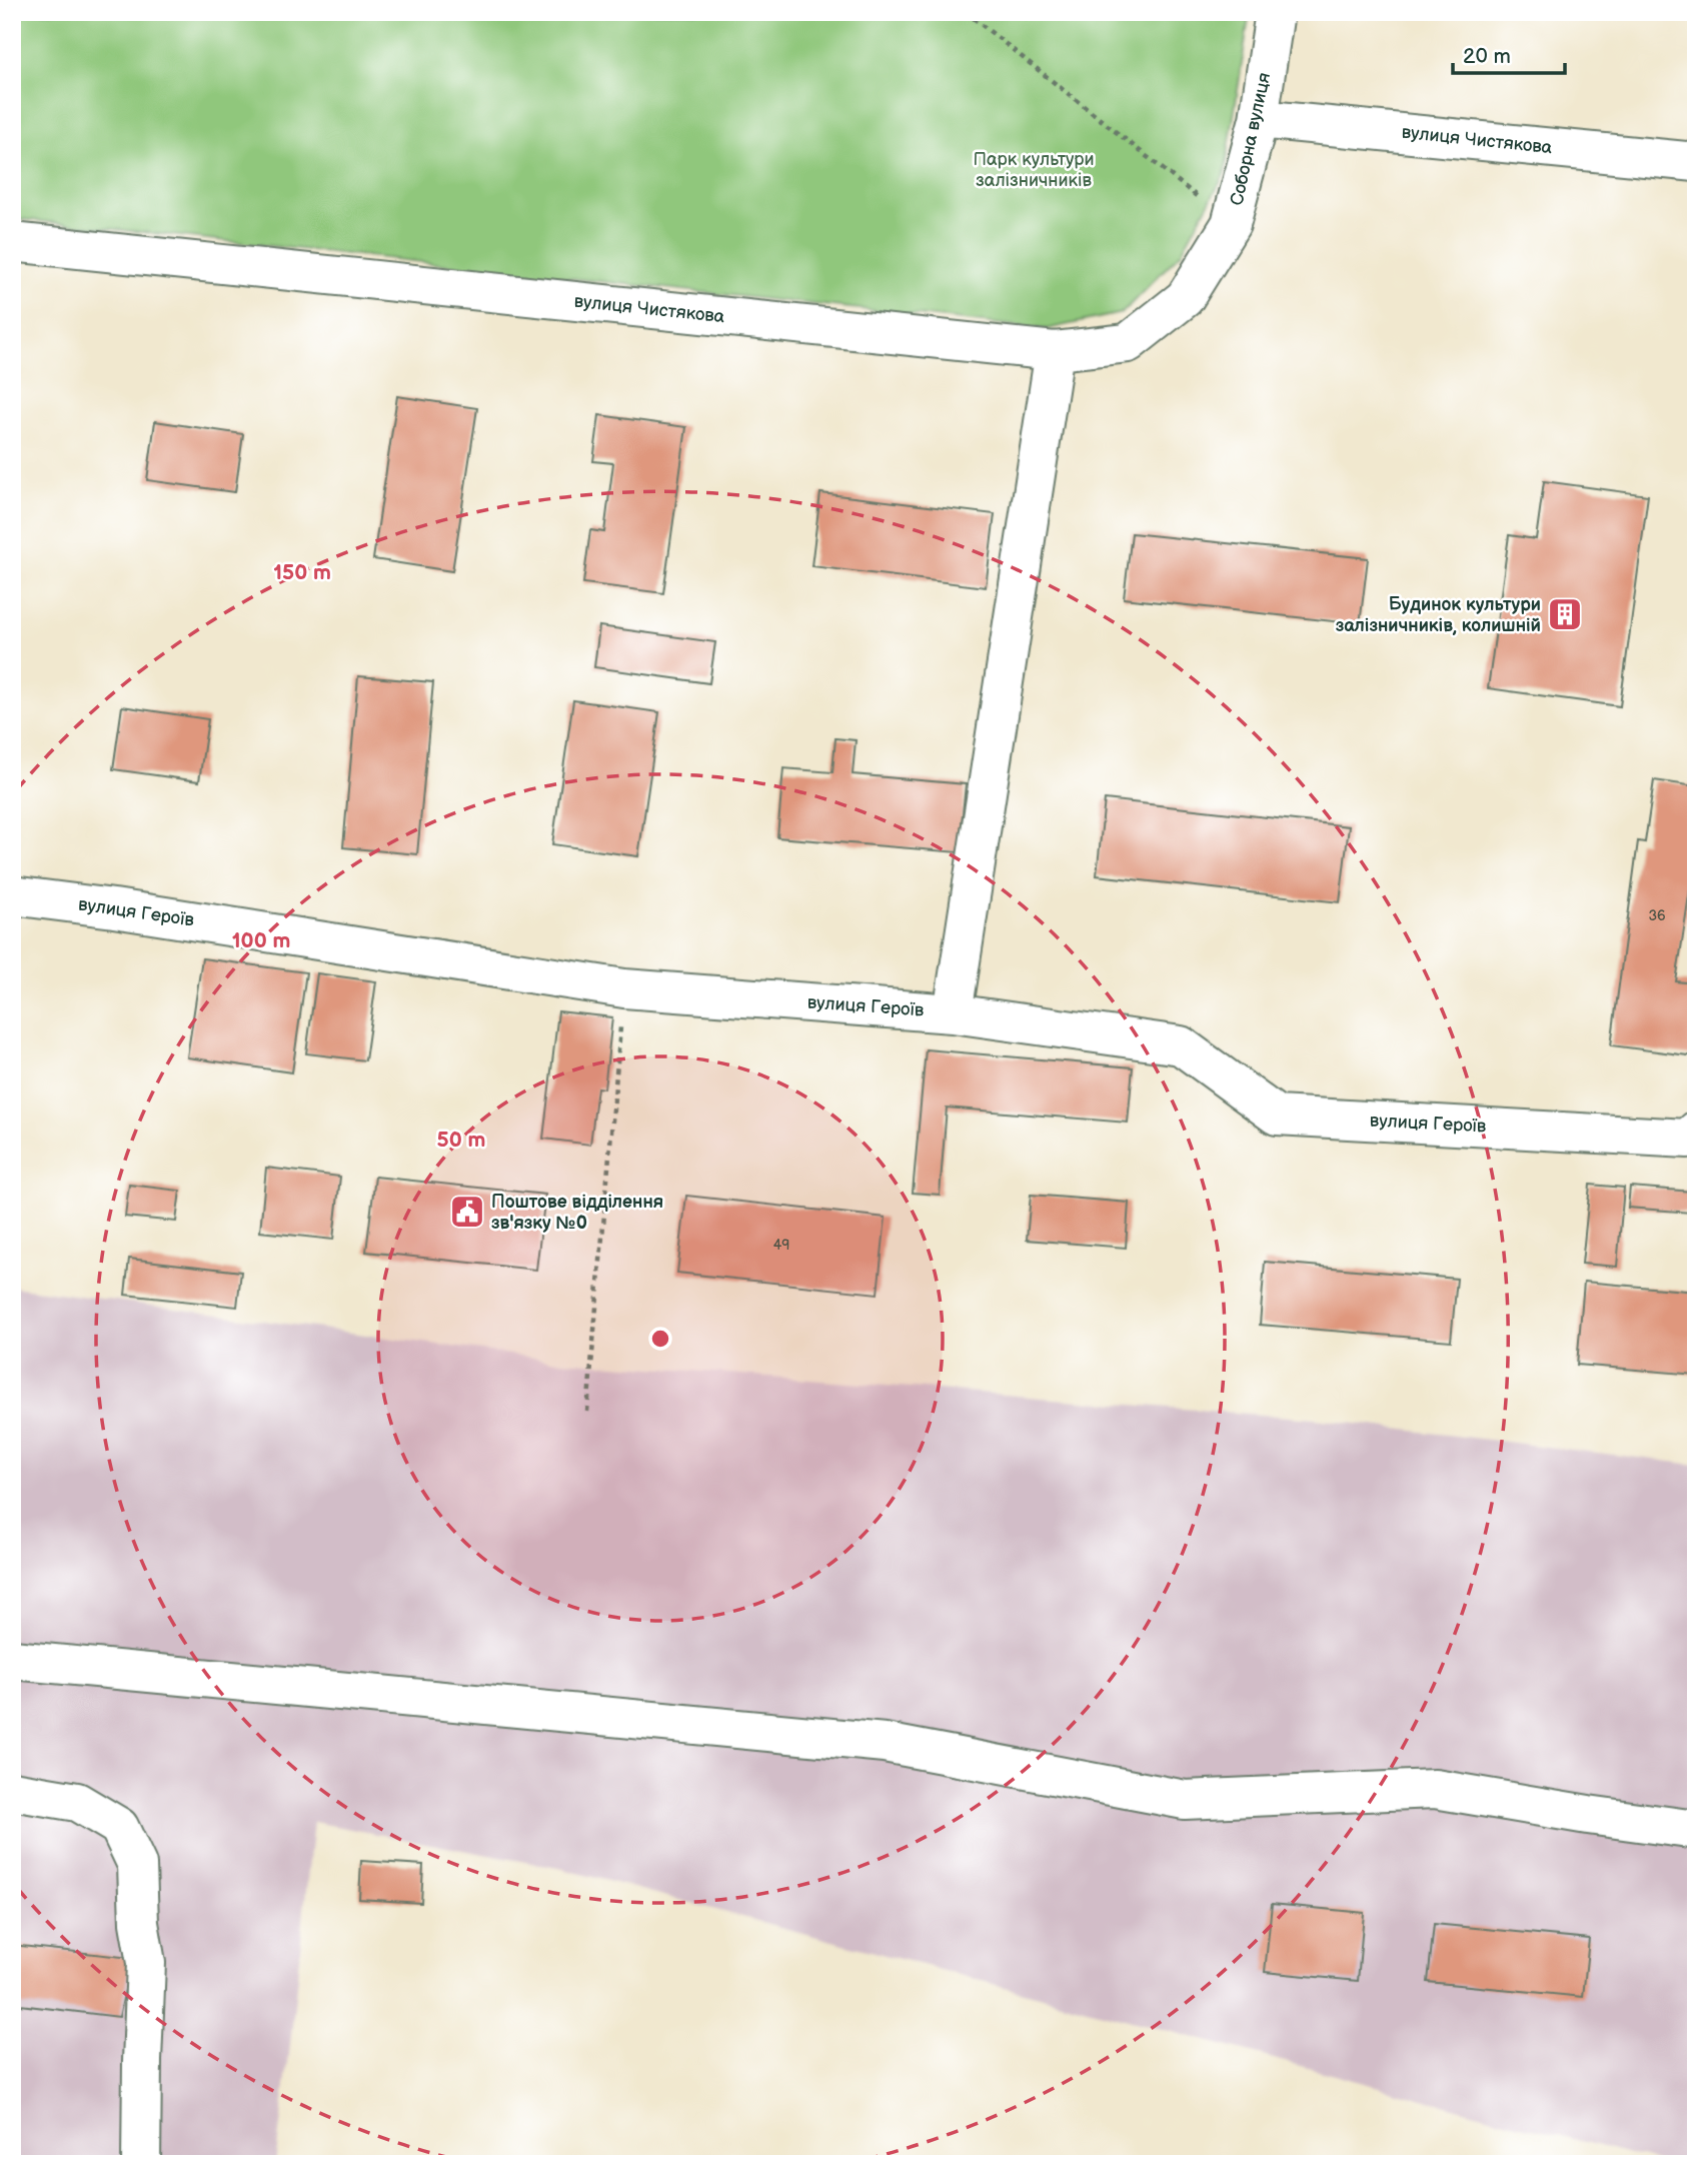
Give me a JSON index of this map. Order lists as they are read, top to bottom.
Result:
{
  "streets": {
    "street": ["Соборна вулиця", "вулиця Чистякова", "вулиця Героїв"]
  },
  "crossings": [
    ["Соборна вулиця", "вулиця Чистякова"]
  ],
  "parks": ["Парк культури залізничників"],
  "places": {
    "building": ["Будинок культури залізничників, колишній"],
    "public building": ["Поштове відділення зв'язку №0"]
  },
  "house_numbers": ["36", "49"],
  "scale_bar": "20 m",
  "rings": ["150 m", "100 m", "50 m"]
}
